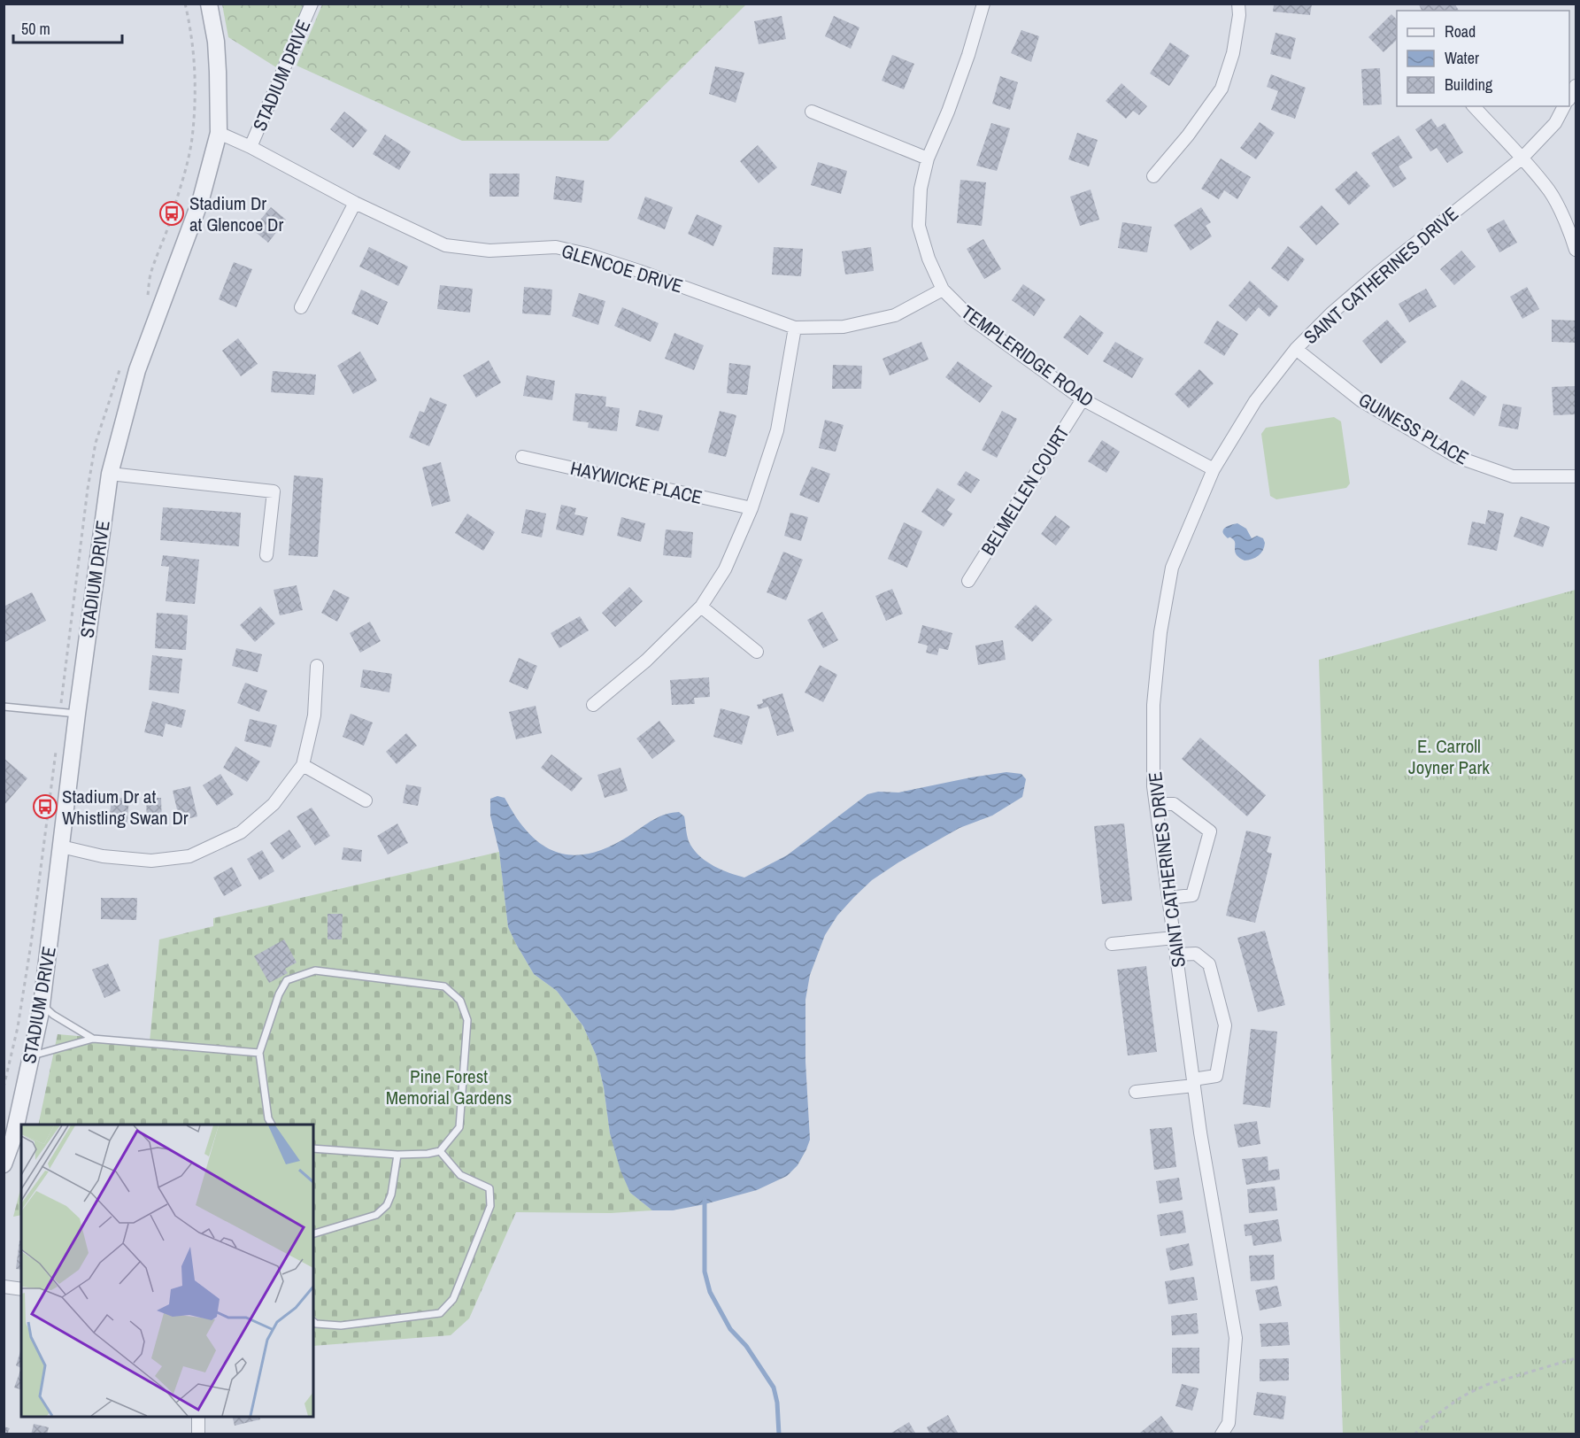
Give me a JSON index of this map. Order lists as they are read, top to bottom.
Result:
{
  "streets": {
    "street": [
      "STADIUM DRIVE",
      "GLENCOE DRIVE",
      "SAINT CATHERINES DRIVE",
      "TEMPLERIDGE ROAD",
      "GUINESS PLACE",
      "HAYWICKE PLACE",
      "BELMELLEN COURT"
    ]
  },
  "crossings": [
    ["STADIUM DRIVE", "GLENCOE DRIVE"],
    ["GLENCOE DRIVE", "TEMPLERIDGE ROAD"],
    ["SAINT CATHERINES DRIVE", "TEMPLERIDGE ROAD"],
    ["SAINT CATHERINES DRIVE", "GUINESS PLACE"],
    ["TEMPLERIDGE ROAD", "BELMELLEN COURT"]
  ],
  "parks": ["E. Carroll Joyner Park", "Pine Forest Memorial Gardens"],
  "places": {
    "bus stop": ["Stadium Dr at Glencoe Dr", "Stadium Dr at Whistling Swan Dr"]
  },
  "legend": ["Road", "Water", "Building"],
  "scale_bar": "50 m"
}
